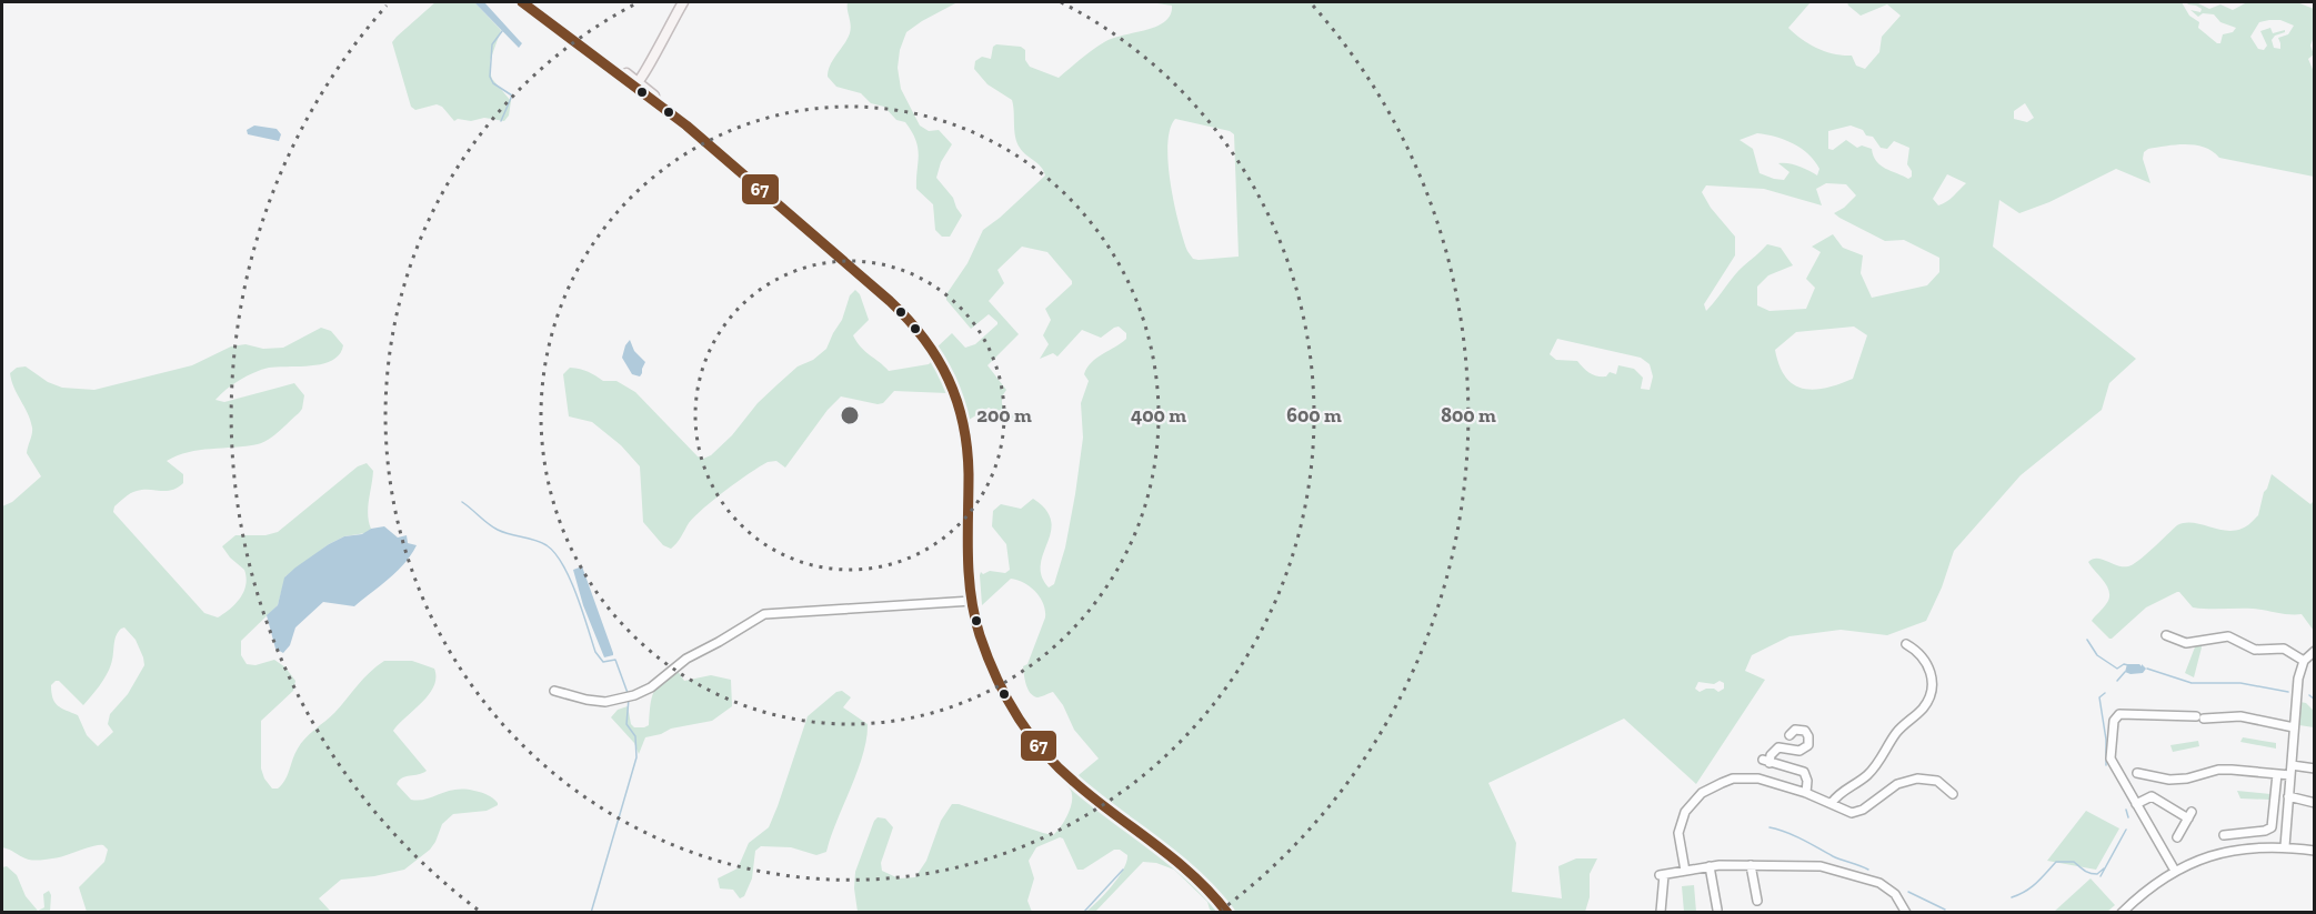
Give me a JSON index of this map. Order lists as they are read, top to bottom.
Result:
{
  "lines": ["transit line 67"],
  "rings": [
    "200 m",
    "400 m",
    "600 m",
    "800 m"
  ]
}
